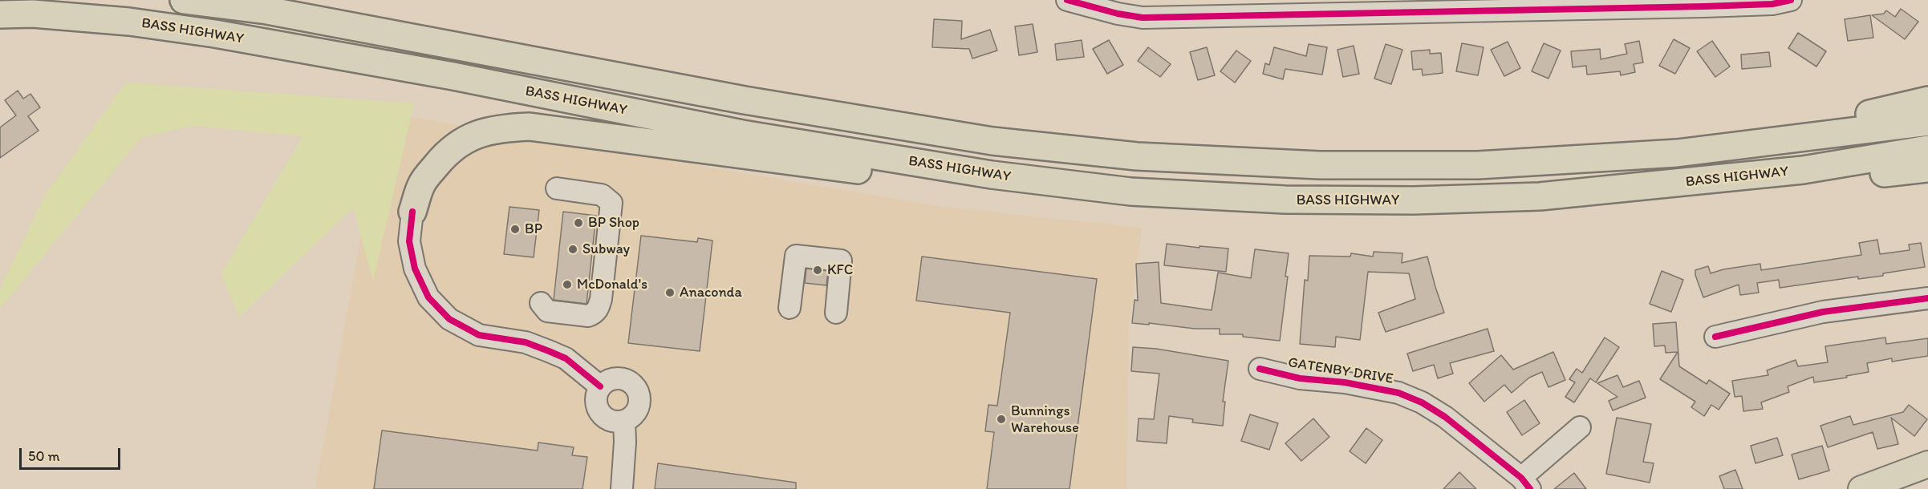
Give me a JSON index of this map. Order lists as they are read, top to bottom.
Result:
{
  "streets": {
    "highway": ["BASS HIGHWAY"],
    "street": ["GATENBY DRIVE"]
  },
  "places": [
    "BP Shop",
    "BP",
    "Subway",
    "KFC",
    "McDonald's",
    "Anaconda",
    "Bunnings Warehouse"
  ],
  "scale_bar": "50 m"
}
